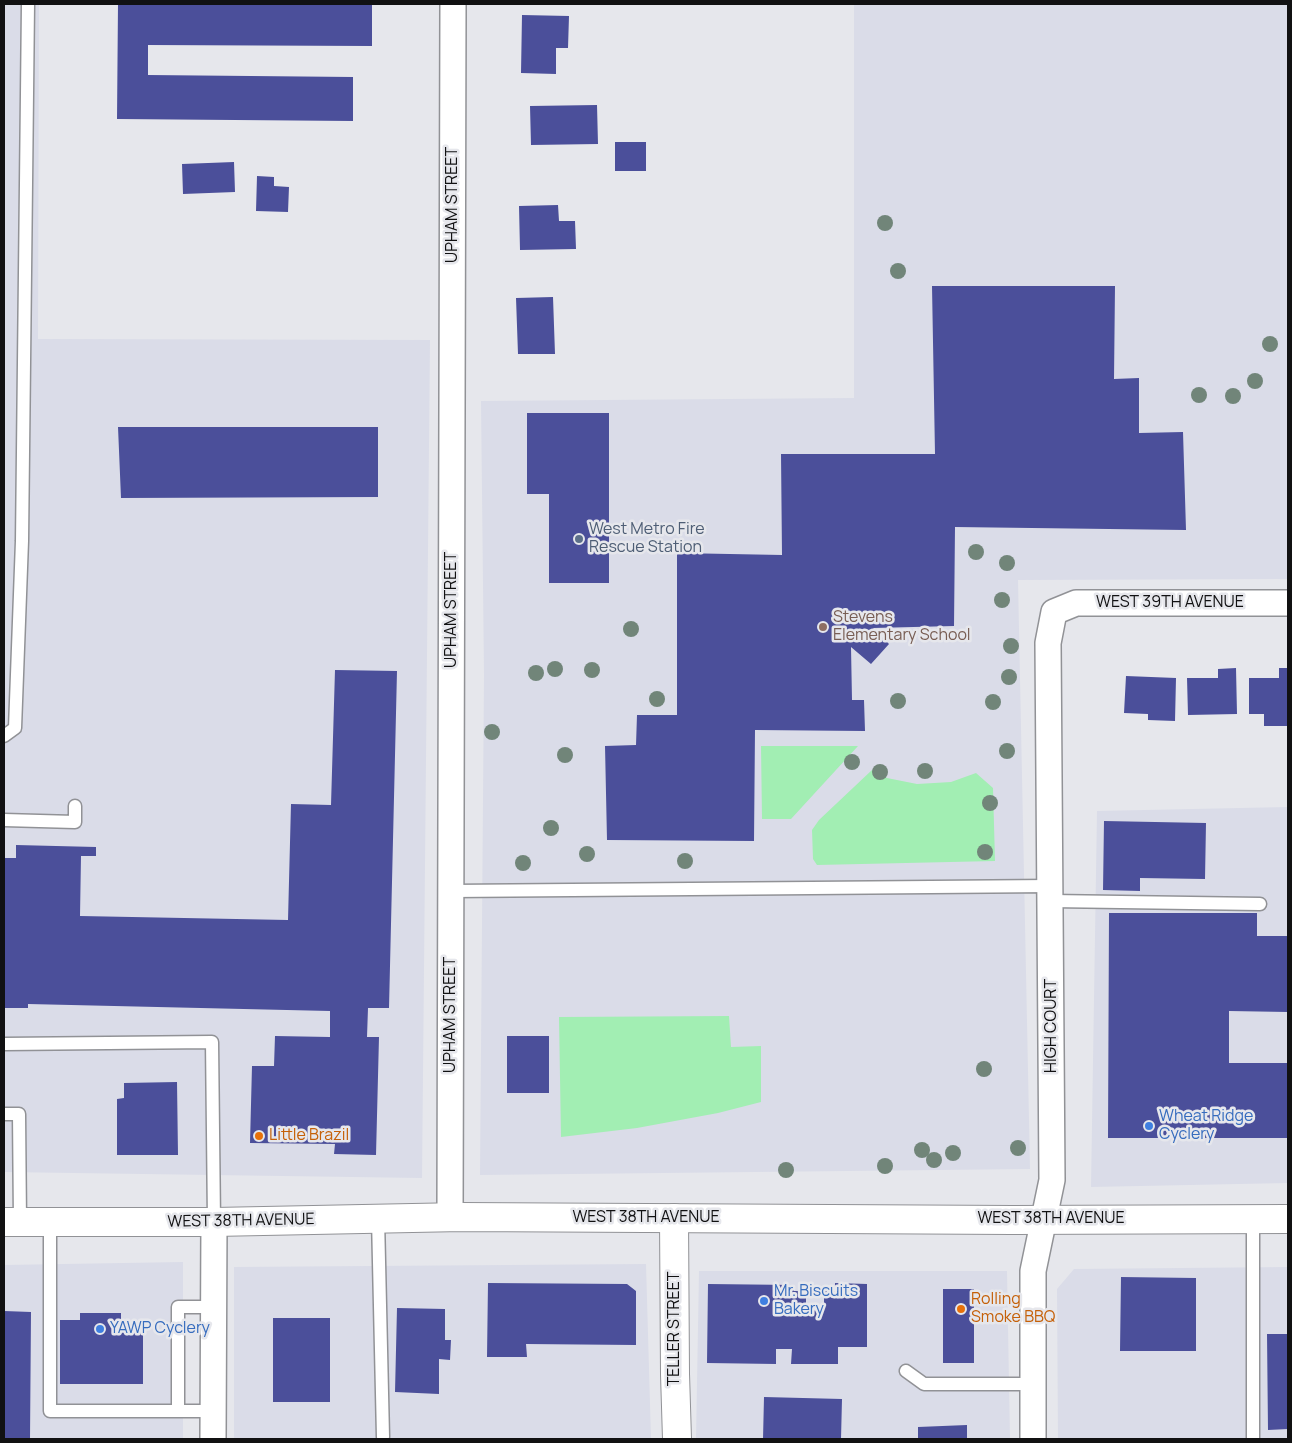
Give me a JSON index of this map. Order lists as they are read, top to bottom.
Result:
{
  "streets": {
    "main road": ["WEST 38TH AVENUE", "TELLER STREET"],
    "street": ["UPHAM STREET", "WEST 39TH AVENUE", "HIGH COURT"]
  },
  "crossings": [
    ["UPHAM STREET", "WEST 38TH AVENUE"],
    ["WEST 39TH AVENUE", "HIGH COURT"],
    ["HIGH COURT", "WEST 38TH AVENUE"],
    ["WEST 38TH AVENUE", "TELLER STREET"]
  ],
  "places": [
    "West Metro Fire Rescue Station",
    "Stevens Elementary School",
    "Wheat Ridge Cyclery",
    "Little Brazil",
    "Mr. Biscuits Bakery",
    "Rolling Smoke BBQ",
    "YAWP Cyclery"
  ]
}
